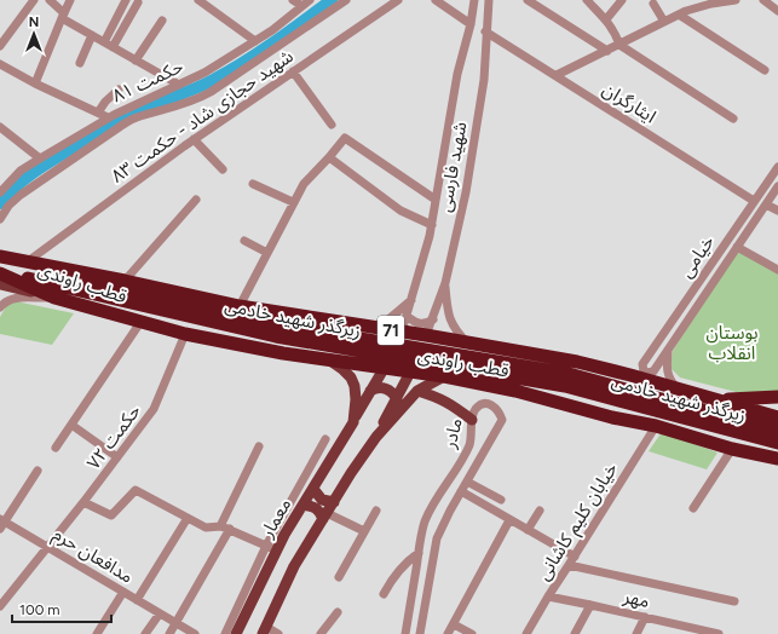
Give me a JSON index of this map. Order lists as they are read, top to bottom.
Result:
{
  "streets": {
    "highway": ["قطب راوندی", "زیرگذر شهید خادمی", "71"],
    "main road": ["معمار"],
    "street": [
      "حکمت ۸۱",
      "ایثارگران",
      "شهید حجازی شاد - حکمت ۸۳",
      "شهید فارسی",
      "خیامی",
      "مادر",
      "حکمت ۷۲",
      "خیابان کلیم کاشانی",
      "مدافعان حرم",
      "مهر"
    ]
  },
  "crossings": [
    ["ایثارگران", "شهید فارسی"],
    ["ایثارگران", "خیامی"],
    ["شهید حجازی شاد - حکمت ۸۳", "قطب راوندی"],
    ["شهید فارسی", "قطب راوندی"],
    ["شهید فارسی", "معمار"],
    ["قطب راوندی", "زیرگذر شهید خادمی"],
    ["قطب راوندی", "حکمت ۷۲"],
    ["قطب راوندی", "معمار"],
    ["قطب راوندی", "خیابان کلیم کاشانی"],
    ["حکمت ۷۲", "مدافعان حرم"],
    ["خیابان کلیم کاشانی", "مهر"]
  ],
  "parks": ["بوستان انقلاب"],
  "scale_bar": "100 m",
  "north": "top"
}
